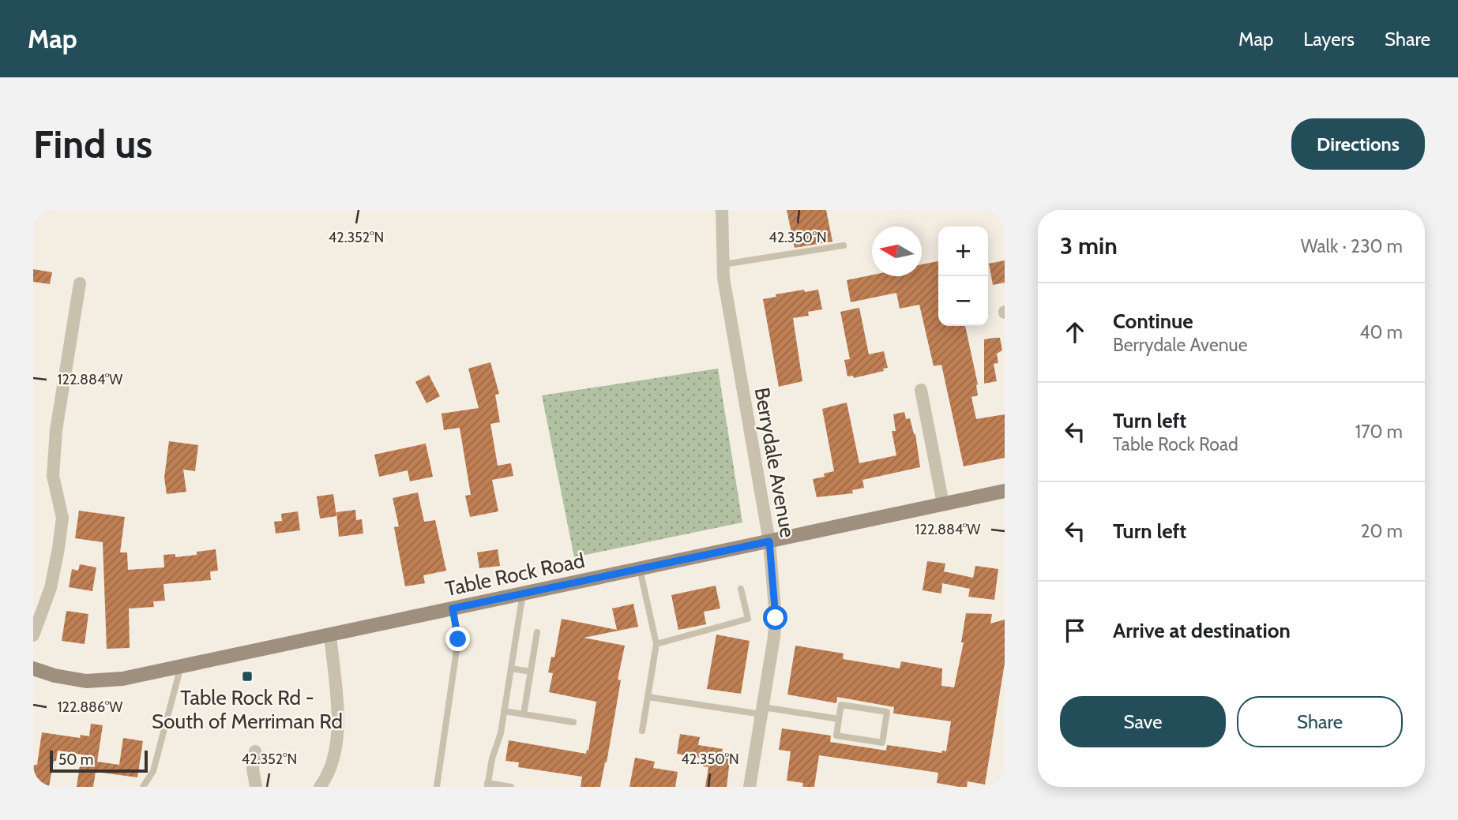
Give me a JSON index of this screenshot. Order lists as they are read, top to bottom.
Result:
{
  "streets": {
    "main road": ["Table Rock Road"],
    "street": ["Berrydale Avenue"]
  },
  "crossings": [
    ["Berrydale Avenue", "Table Rock Road"]
  ],
  "places": {
    "transit": ["Table Rock Rd - South of Merriman Rd"]
  },
  "scale_bar": "50 m",
  "north": "left",
  "page": {
    "header": "Map",
    "nav": ["Map", "Layers", "Share"],
    "buttons": [
      "Directions",
      ["Save", "Share"]
    ],
    "title": "Find us",
    "heading": ["3 min", "Walk · 230 m"],
    "map_buttons": ["+", "−"],
    "list": [
      ["Continue", "Berrydale Avenue", "40 m"],
      ["Turn left", "Table Rock Road", "170 m"],
      ["Turn left", "20 m"],
      "Arrive at destination"
    ],
    "scale": "50 m"
  },
  "coordinates": [
    "42.352°N",
    "42.350°N",
    "122.884°W",
    "122.886°W"
  ]
}
